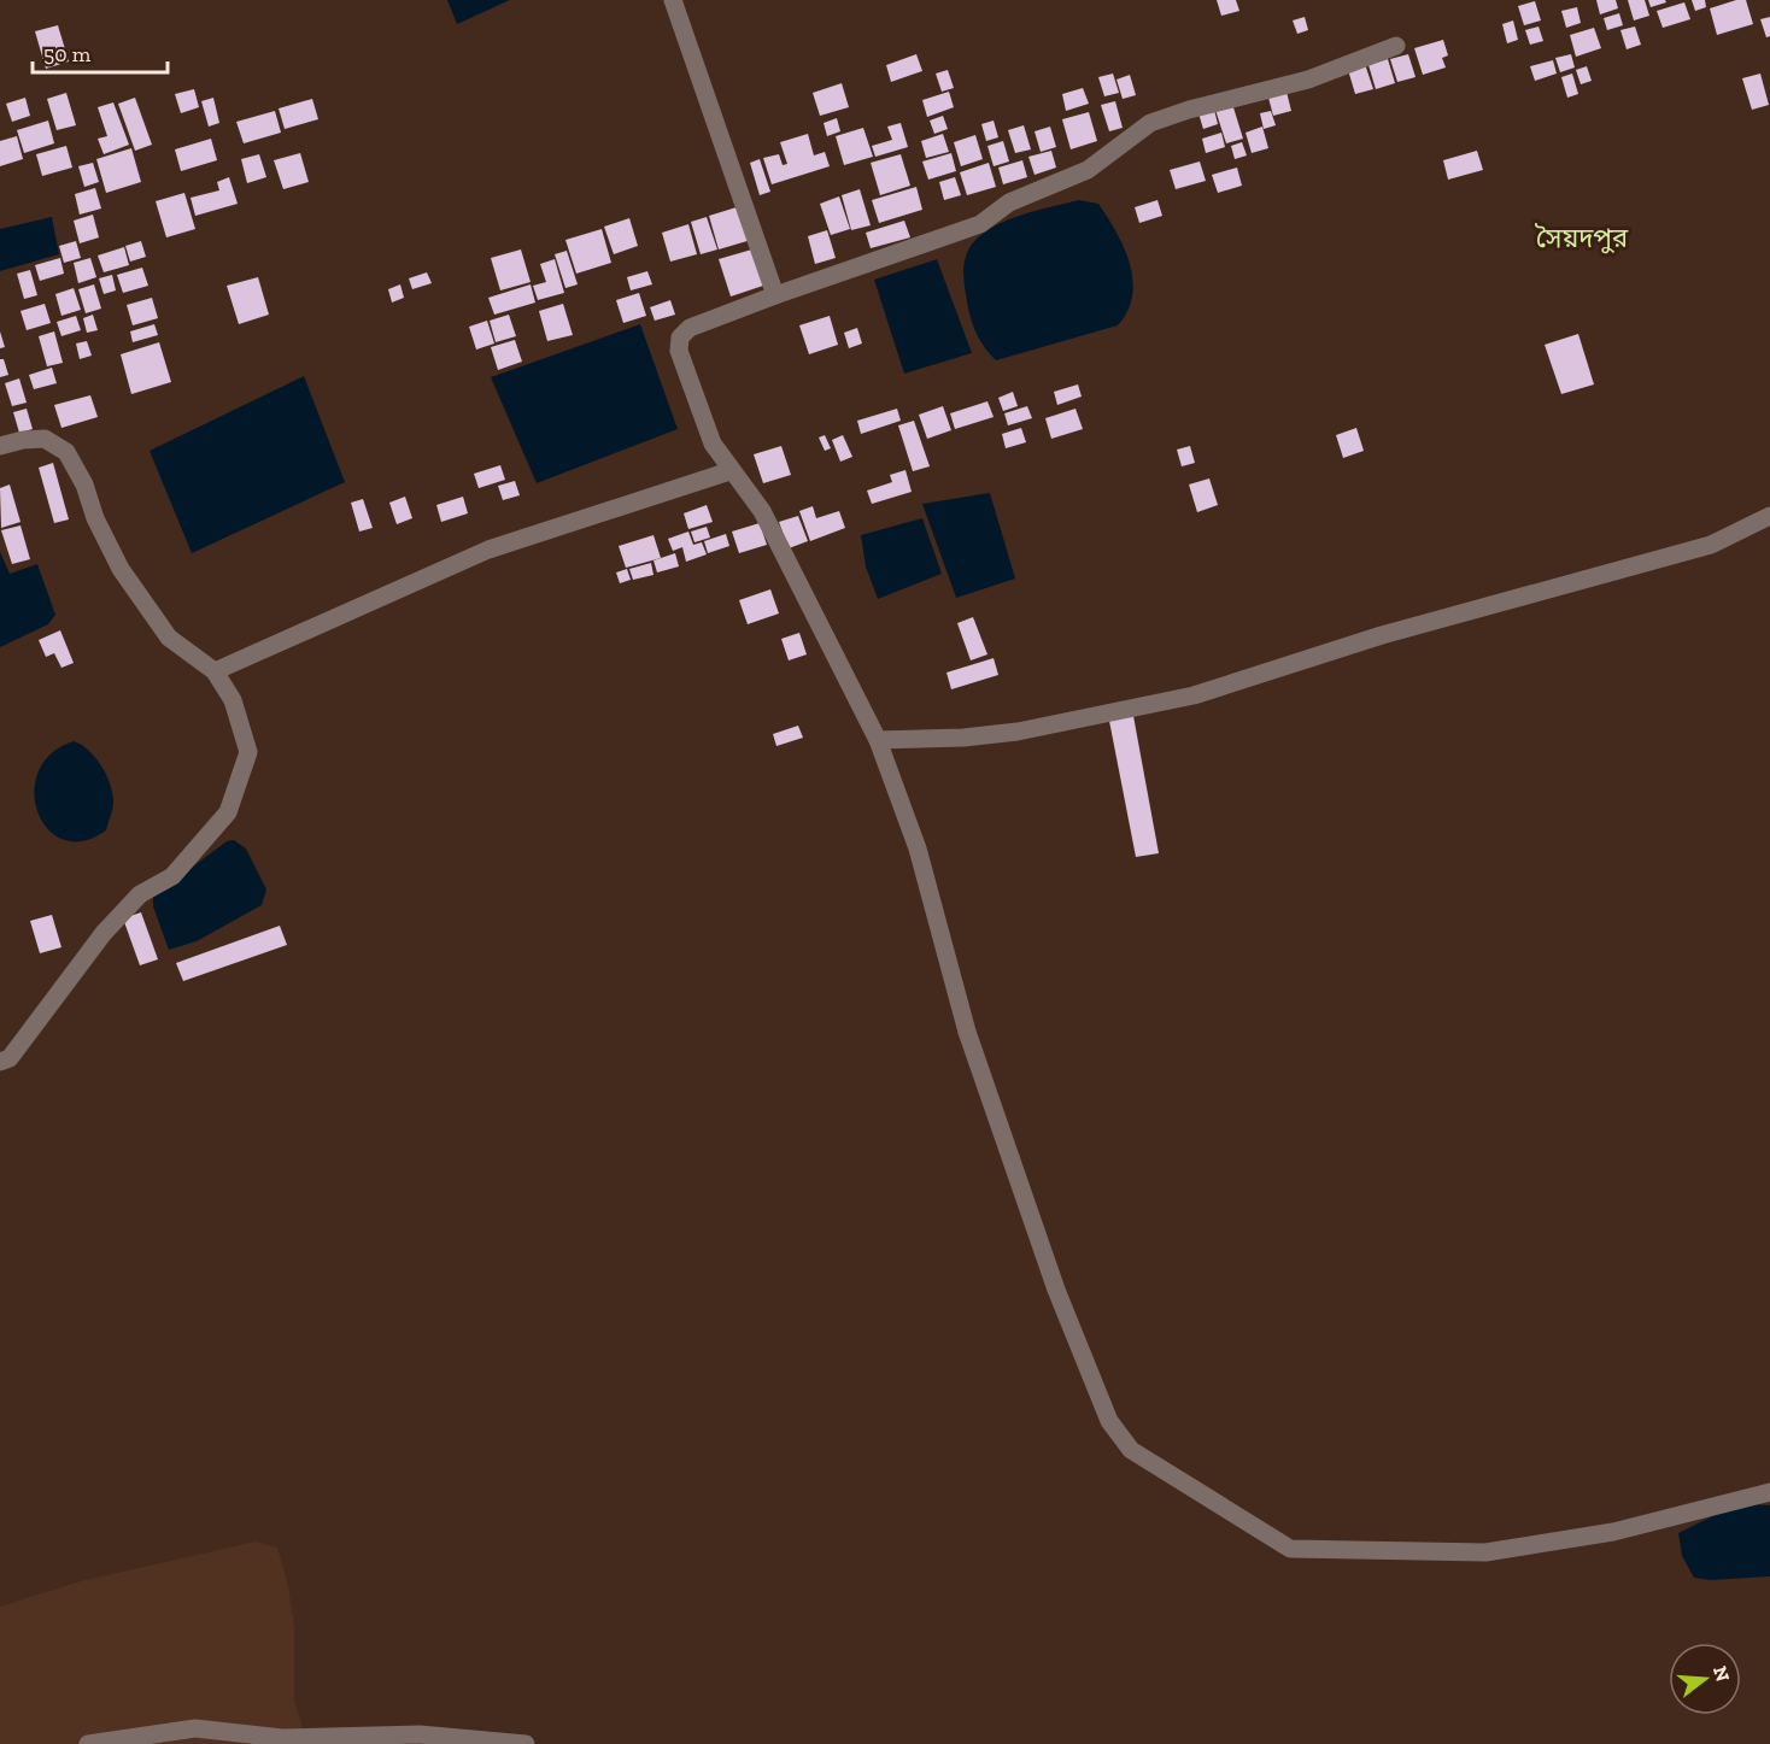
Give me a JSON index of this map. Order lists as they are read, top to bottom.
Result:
{
  "districts": ["সৈয়দপুর"],
  "scale_bar": "50 m",
  "north": "right"
}
